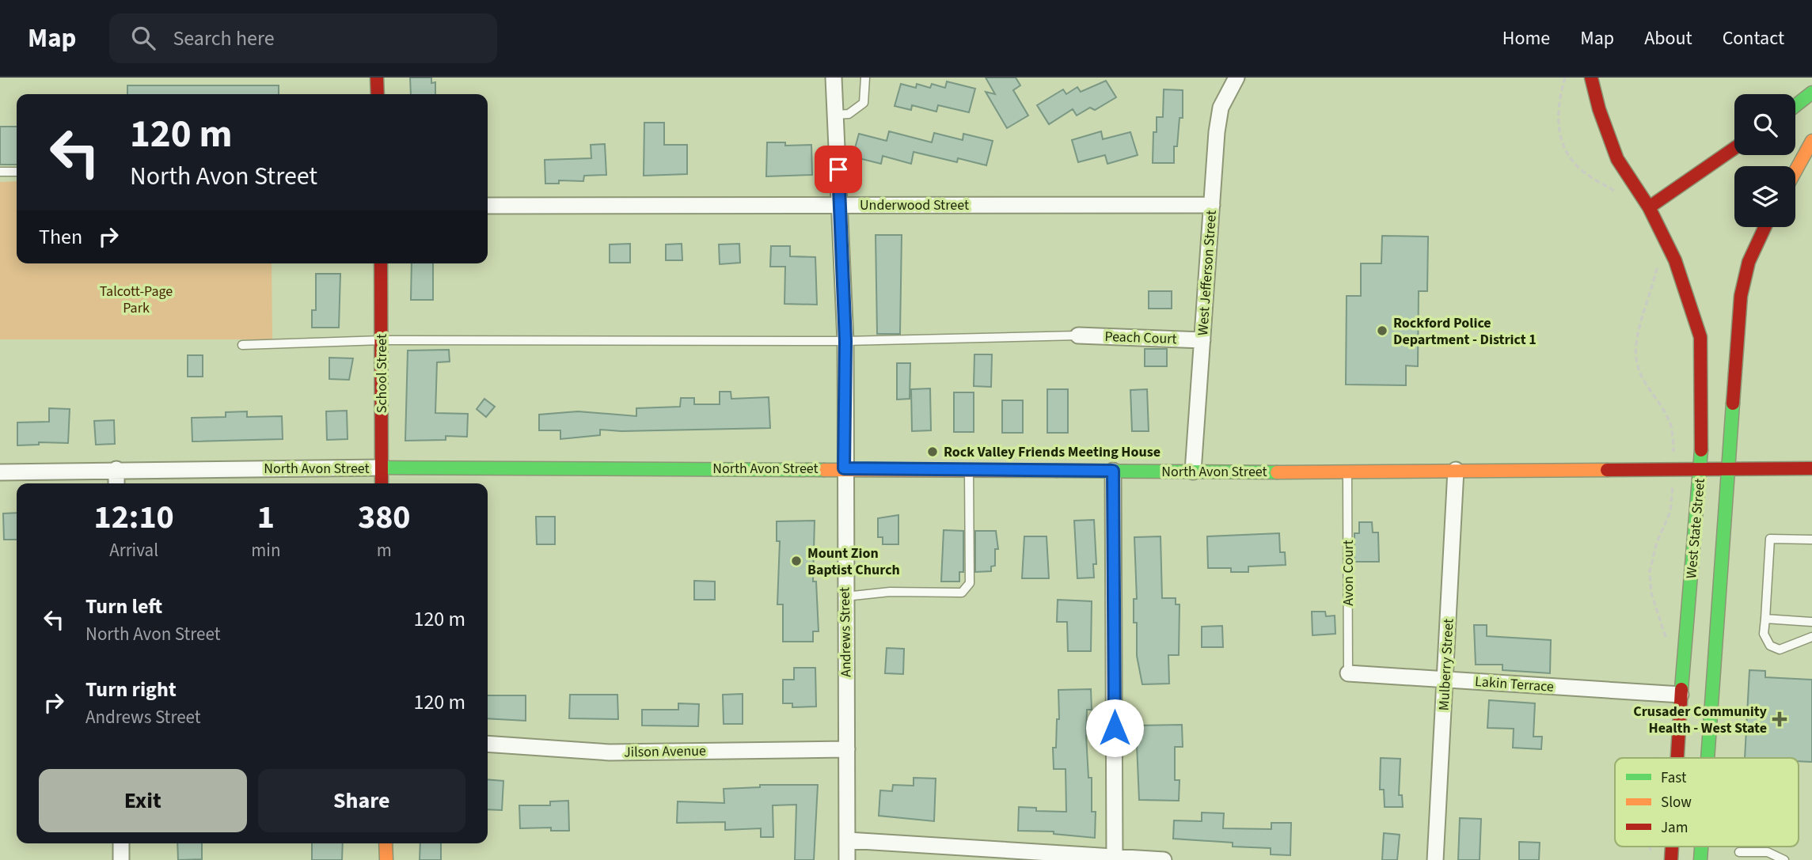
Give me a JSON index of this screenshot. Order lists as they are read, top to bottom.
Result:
{
  "streets": {
    "main road": ["School Street", "North Avon Street", "West State Street"],
    "street": [
      "Underwood Street",
      "West Jefferson Street",
      "Peach Court",
      "Andrews Street",
      "Mulberry Street",
      "Lakin Terrace",
      "Jilson Avenue"
    ],
    "lane": ["Avon Court"]
  },
  "crossings": [
    ["Underwood Street", "West Jefferson Street"],
    ["Underwood Street", "Andrews Street"],
    ["West Jefferson Street", "Peach Court"],
    ["West Jefferson Street", "North Avon Street"],
    ["School Street", "North Avon Street"],
    ["North Avon Street", "West State Street"],
    ["North Avon Street", "Avon Court"],
    ["North Avon Street", "Andrews Street"],
    ["North Avon Street", "Mulberry Street"],
    ["West State Street", "Lakin Terrace"],
    ["Avon Court", "Lakin Terrace"],
    ["Andrews Street", "Jilson Avenue"],
    ["Mulberry Street", "Lakin Terrace"]
  ],
  "parks": ["Talcott-Page Park"],
  "places": {
    "other": ["Rockford Police Department - District 1", "Rock Valley Friends Meeting House", "Mount Zion Baptist Church"],
    "health": ["Crusader Community Health - West State"]
  },
  "legend": ["Fast", "Slow", "Jam"],
  "page": {
    "header": "Map",
    "search": "Search here",
    "nav": [
      "Home",
      "Map",
      "About",
      "Contact"
    ],
    "turn": ["120 m", "North Avon Street"],
    "then": "Then",
    "eta": [
      "12:10",
      "Arrival",
      "1",
      "min",
      "380",
      "m"
    ],
    "list": [
      {
        "name": "Turn left",
        "note": "North Avon Street",
        "value": "120 m"
      },
      {
        "name": "Turn right",
        "note": "Andrews Street",
        "value": "120 m"
      }
    ],
    "buttons": ["Exit", "Share"]
  }
}
